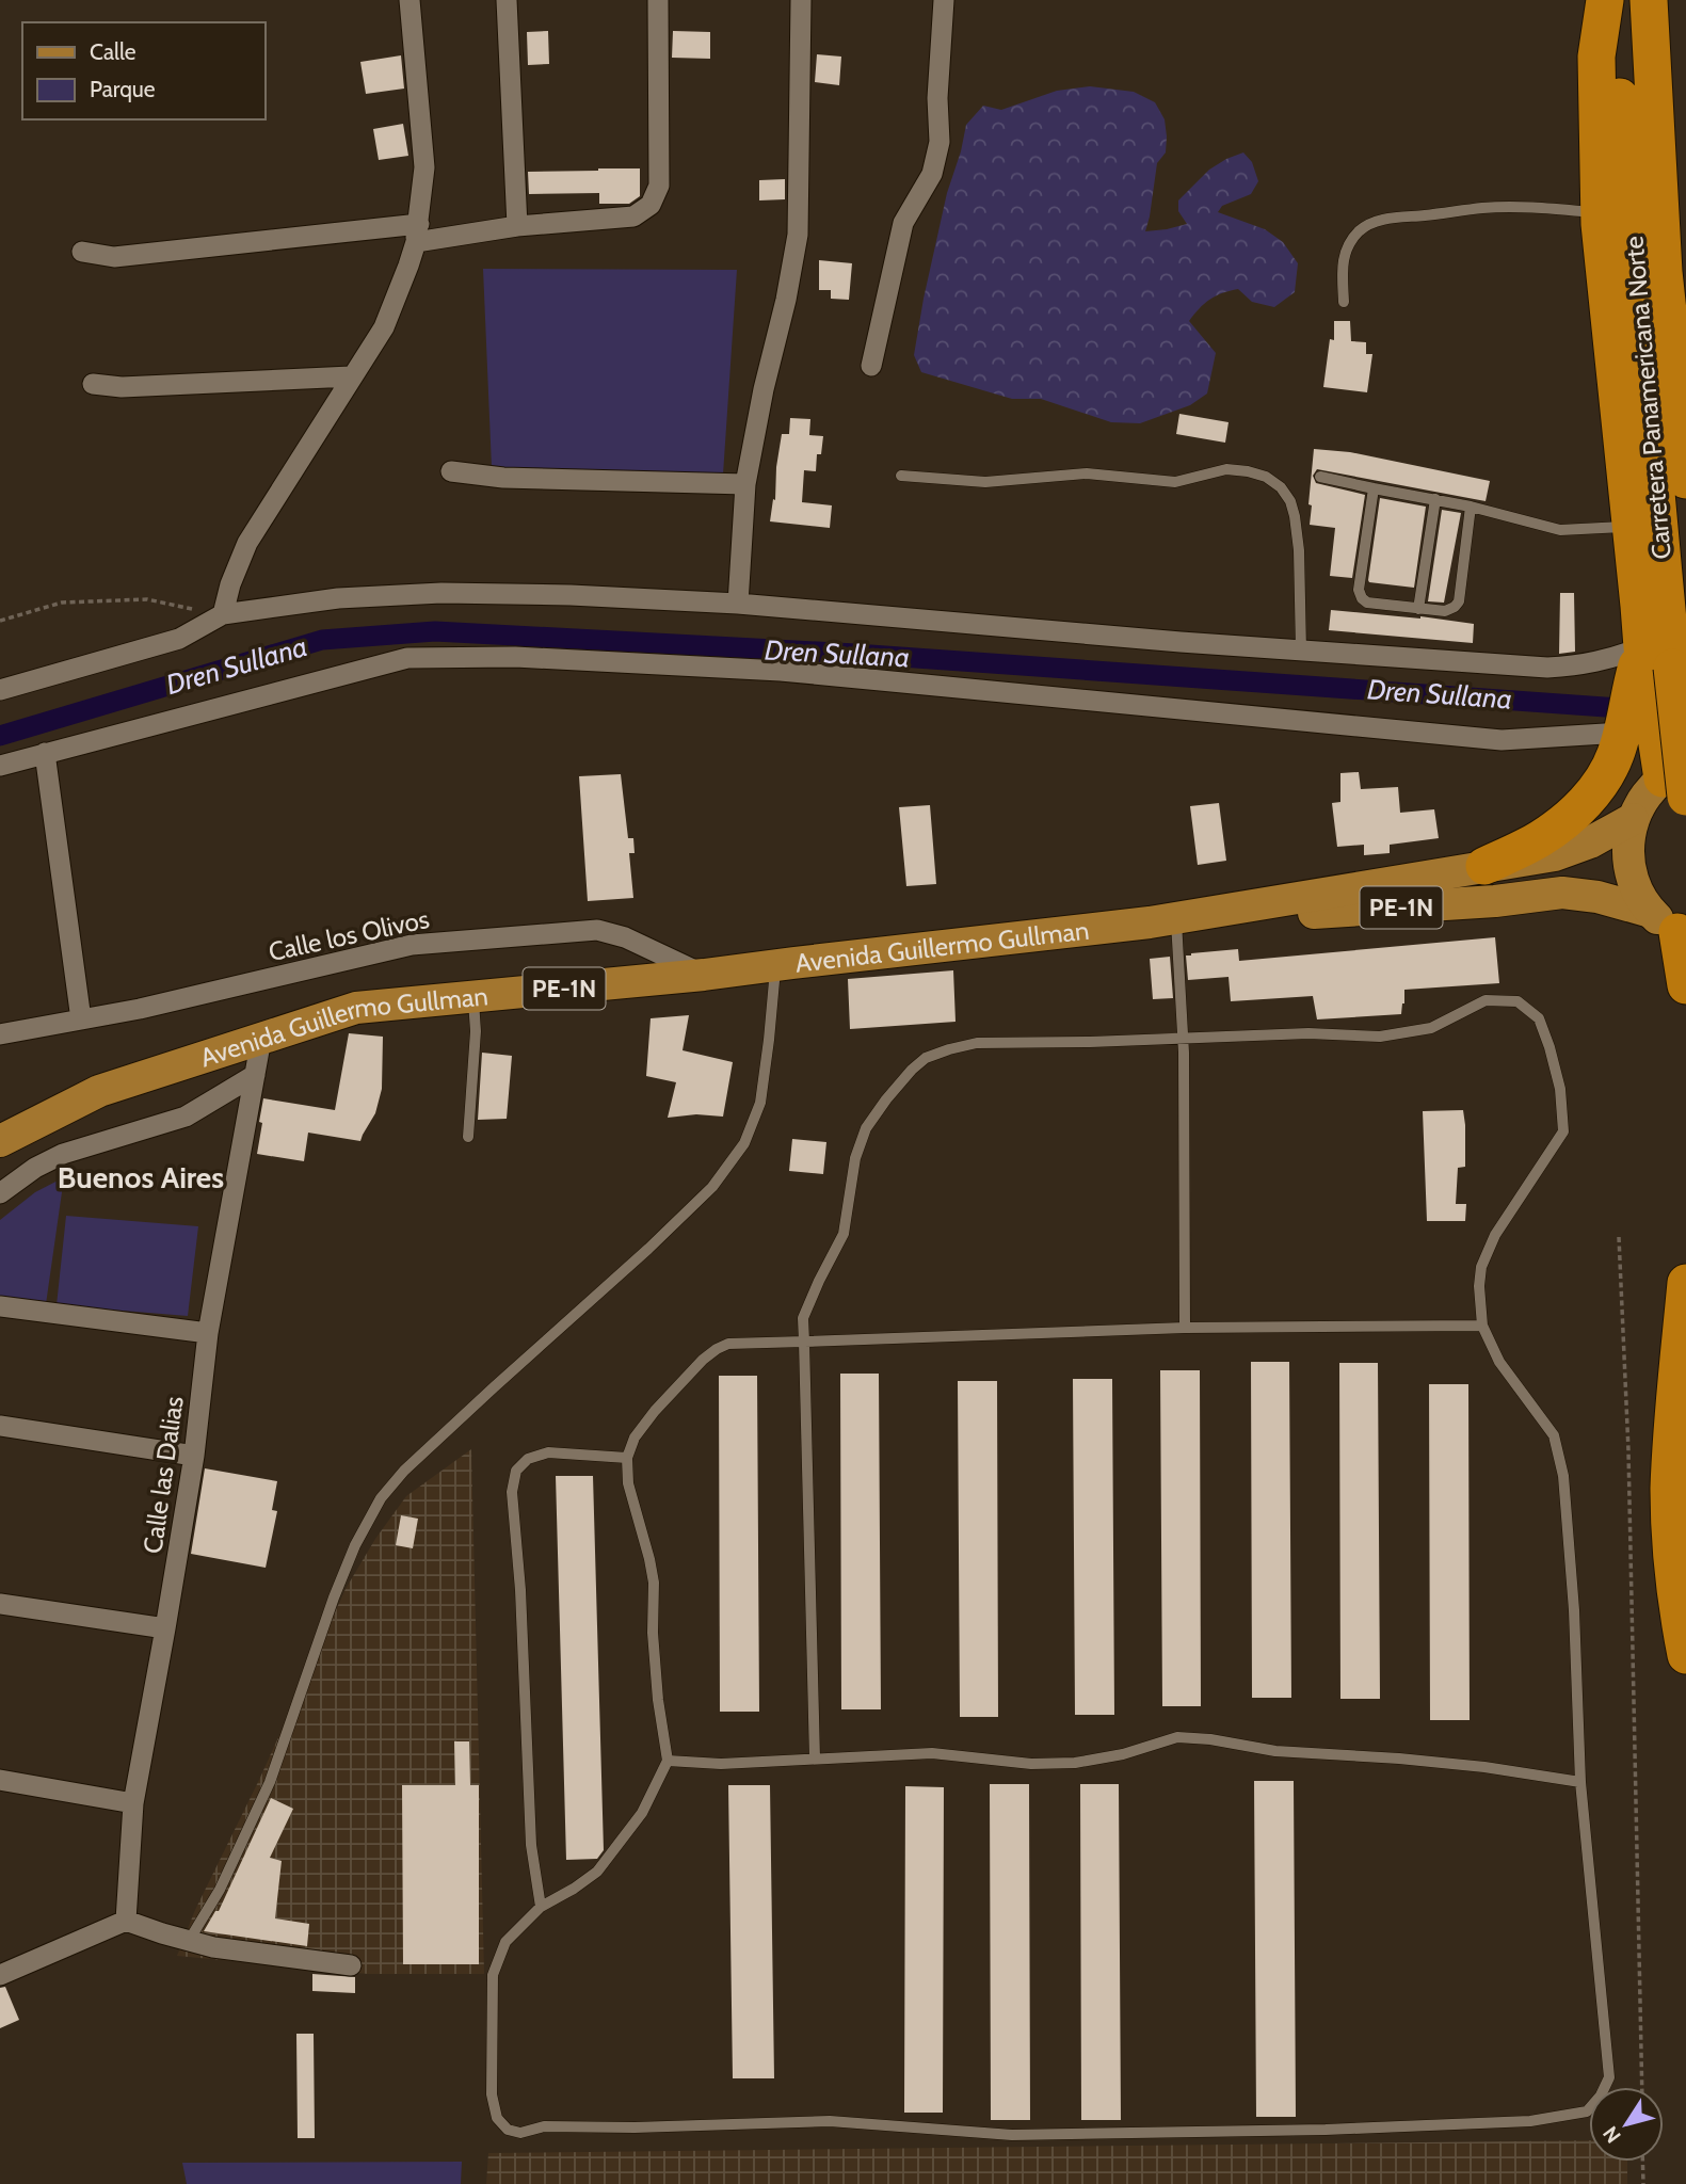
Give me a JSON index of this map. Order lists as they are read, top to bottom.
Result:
{
  "streets": {
    "highway": ["Carretera Panamericana Norte"],
    "main road": ["PE-1N", "Avenida Guillermo Gullman"],
    "street": ["Calle los Olivos", "Calle las Dalias"]
  },
  "crossings": [
    ["Carretera Panamericana Norte", "PE-1N"],
    ["PE-1N", "Avenida Guillermo Gullman"],
    ["Calle los Olivos", "Avenida Guillermo Gullman"],
    ["Avenida Guillermo Gullman", "Calle las Dalias"]
  ],
  "districts": ["Buenos Aires"],
  "water": ["Dren Sullana"],
  "legend": ["Calle", "Parque"],
  "north": "bottom left"
}
